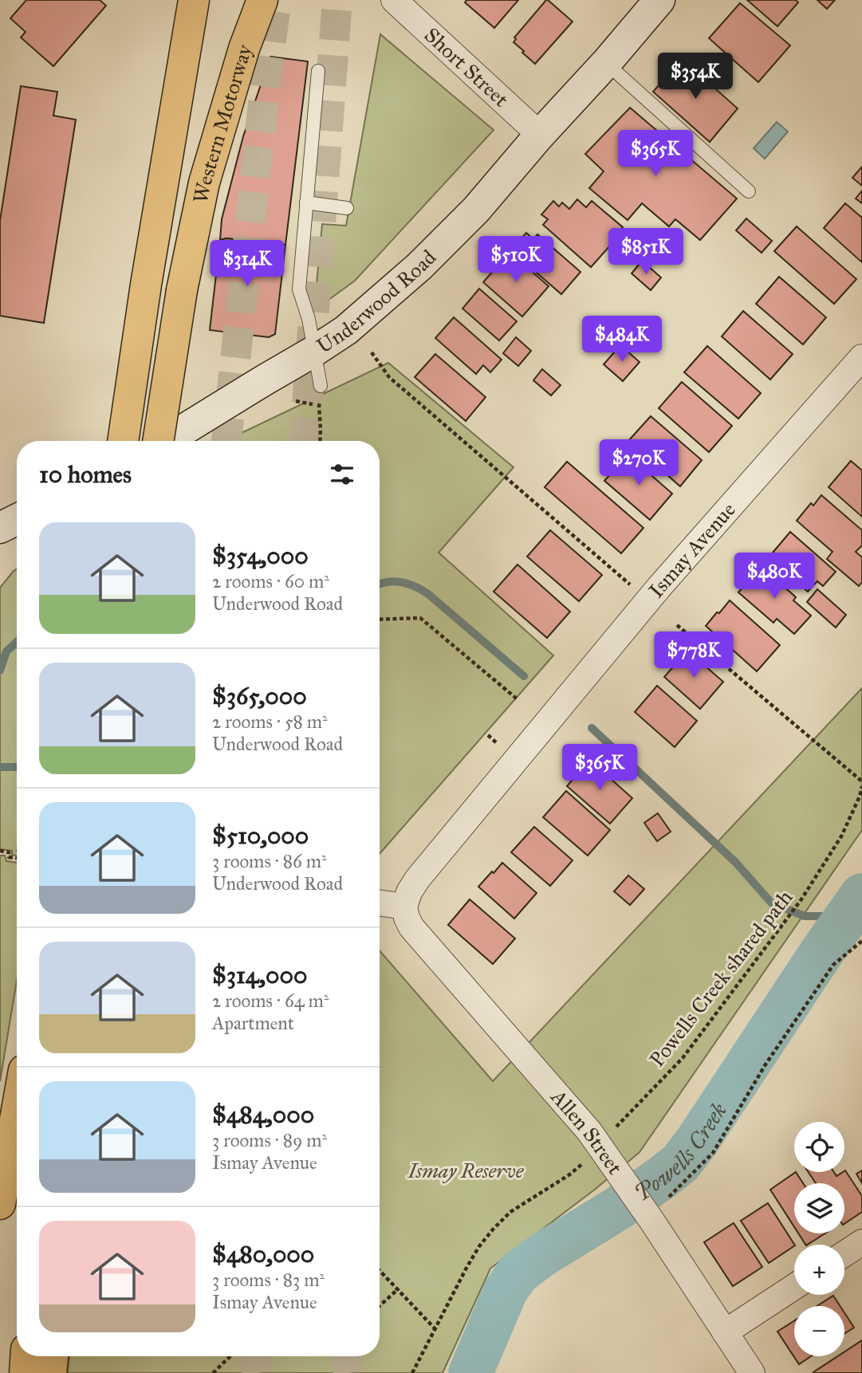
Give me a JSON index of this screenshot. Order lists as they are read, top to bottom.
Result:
{
  "streets": {
    "highway": ["Western Motorway"],
    "main road": ["Underwood Road"],
    "street": ["Short Street", "Ismay Avenue", "Allen Street"],
    "path": ["Powells Creek shared path"]
  },
  "crossings": [
    ["Short Street", "Underwood Road"],
    ["Ismay Avenue", "Allen Street"],
    ["Powells Creek shared path", "Allen Street"]
  ],
  "water": ["Powells Creek"],
  "parks": ["Ismay Reserve"],
  "page": {
    "price": [
      "$354K",
      "$365K",
      "$851K",
      "$510K",
      "$314K",
      "$484K",
      "$270K",
      "$480K",
      "$778K",
      "$365K"
    ],
    "heading": "10 homes",
    "list": [
      {
        "name": "$354,000",
        "note": "2 rooms · 60 m² · Underwood Road"
      },
      {
        "name": "$365,000",
        "note": "2 rooms · 58 m² · Underwood Road"
      },
      {
        "name": "$510,000",
        "note": "3 rooms · 86 m² · Underwood Road"
      },
      {
        "name": "$314,000",
        "note": "2 rooms · 64 m² · Apartment"
      },
      {
        "name": "$484,000",
        "note": "3 rooms · 89 m² · Ismay Avenue"
      },
      {
        "name": "$480,000",
        "note": "3 rooms · 83 m² · Ismay Avenue"
      }
    ],
    "map_buttons": ["+", "−"]
  }
}
